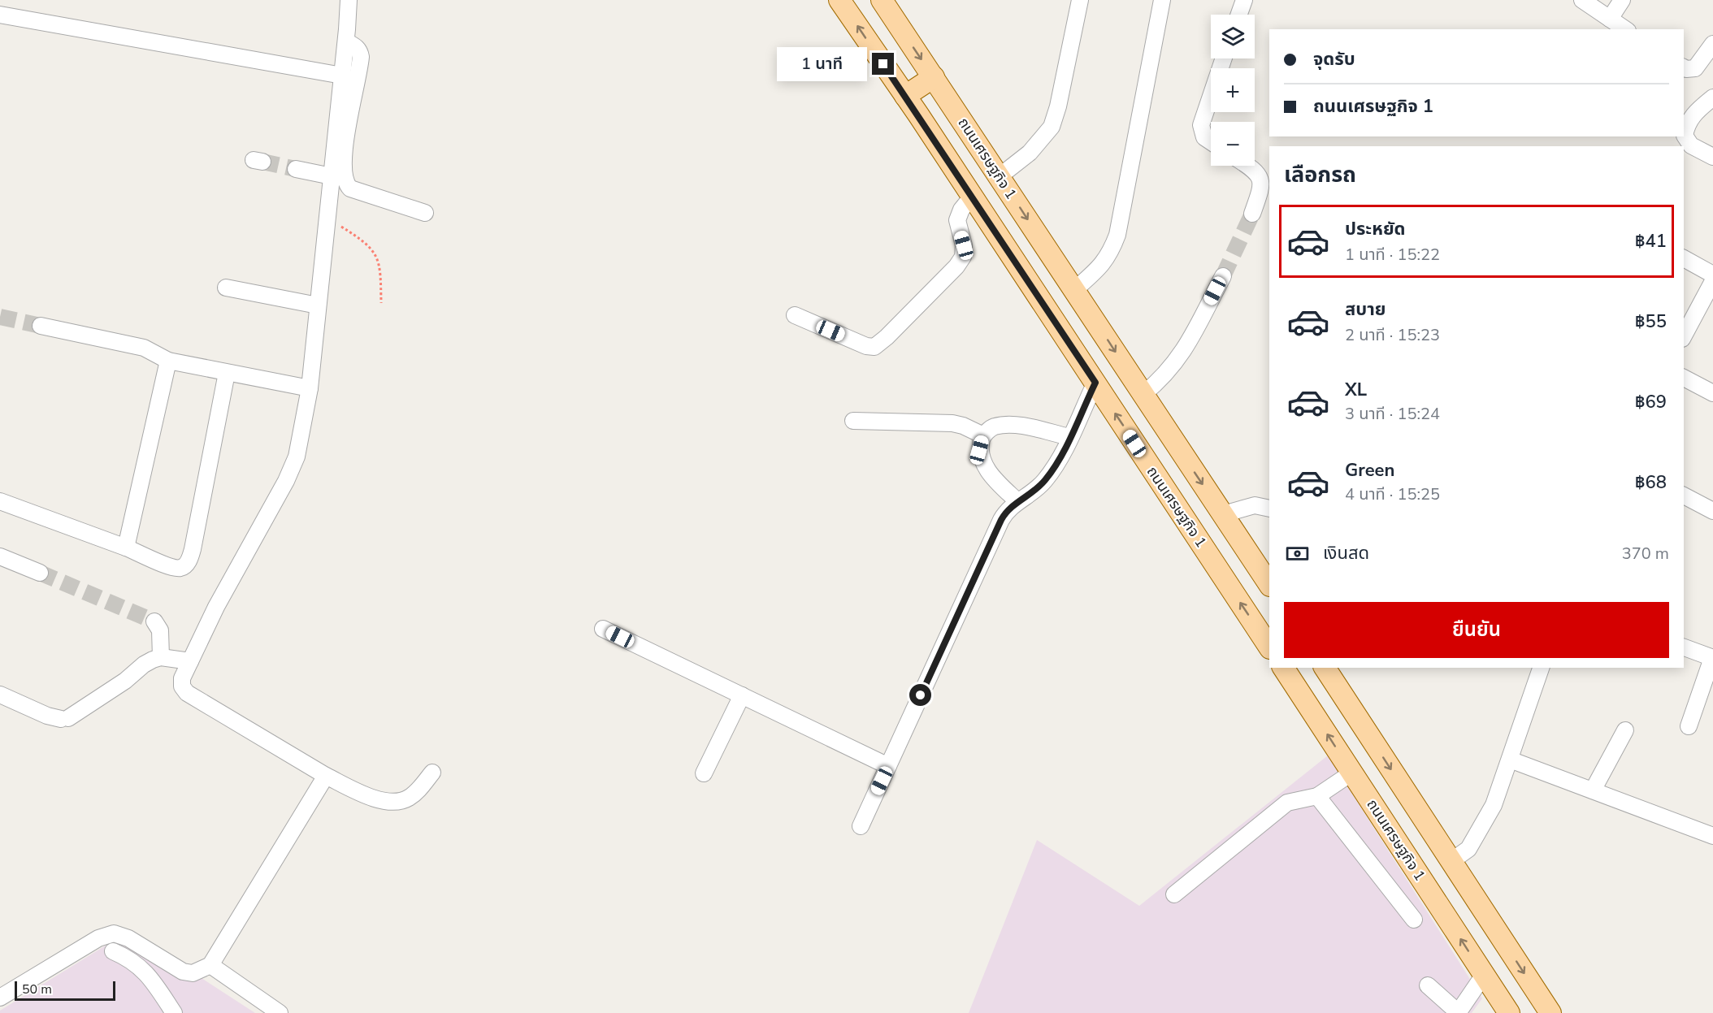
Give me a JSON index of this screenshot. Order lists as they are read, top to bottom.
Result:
{
  "streets": {
    "main road": ["ถนนเศรษฐกิจ 1"]
  },
  "scale_bar": "50 m",
  "page": {
    "map_buttons": ["+", "−"],
    "banner": ["จุดรับ", "ถนนเศรษฐกิจ 1"],
    "bubble": "1 นาที",
    "heading": "เลือกรถ",
    "list": [
      {
        "name": "ประหยัด",
        "note": "1 นาที · 15:22",
        "value": "฿41"
      },
      {
        "name": "สบาย",
        "note": "2 นาที · 15:23",
        "value": "฿55"
      },
      {
        "name": "XL",
        "note": "3 นาที · 15:24",
        "value": "฿69"
      },
      {
        "name": "Green",
        "note": "4 นาที · 15:25",
        "value": "฿68"
      }
    ],
    "pay": ["เงินสด", "370 m"],
    "buttons": "ยืนยัน",
    "scale": "50 m"
  }
}
